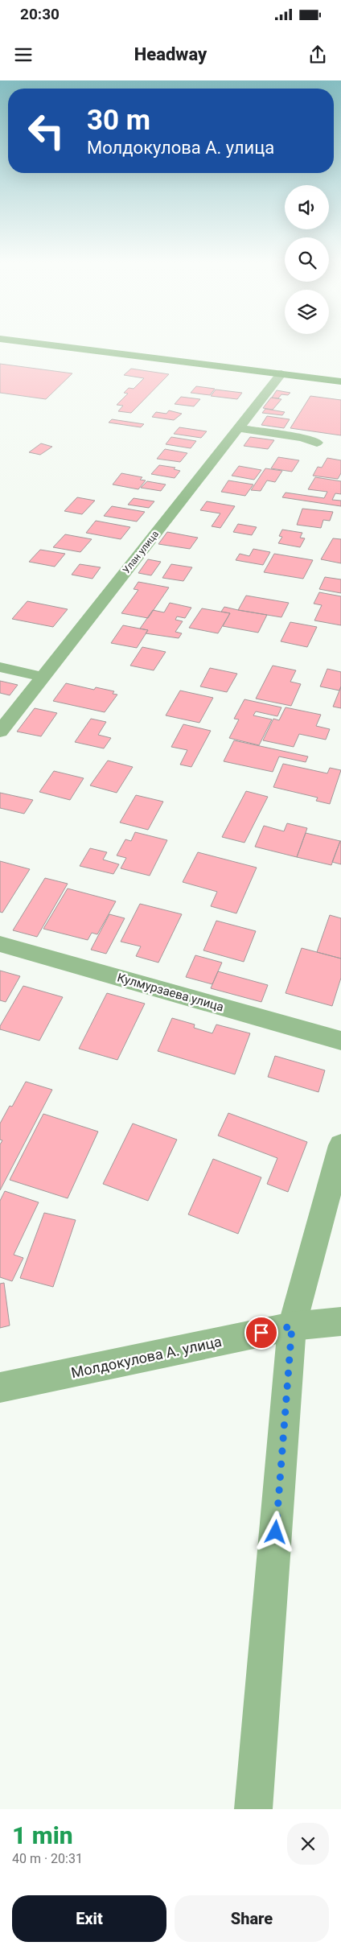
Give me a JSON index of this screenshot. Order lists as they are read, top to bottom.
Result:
{
  "streets": {
    "street": ["Улан улица", "Кулмурзаева улица", "Молдокулова А. улица"]
  },
  "page": {
    "status": "20:30",
    "header": "Headway",
    "turn": ["30 m", "Молдокулова А. улица"],
    "heading": ["1 min", "40 m · 20:31"],
    "buttons": ["Exit", "Share"]
  }
}
